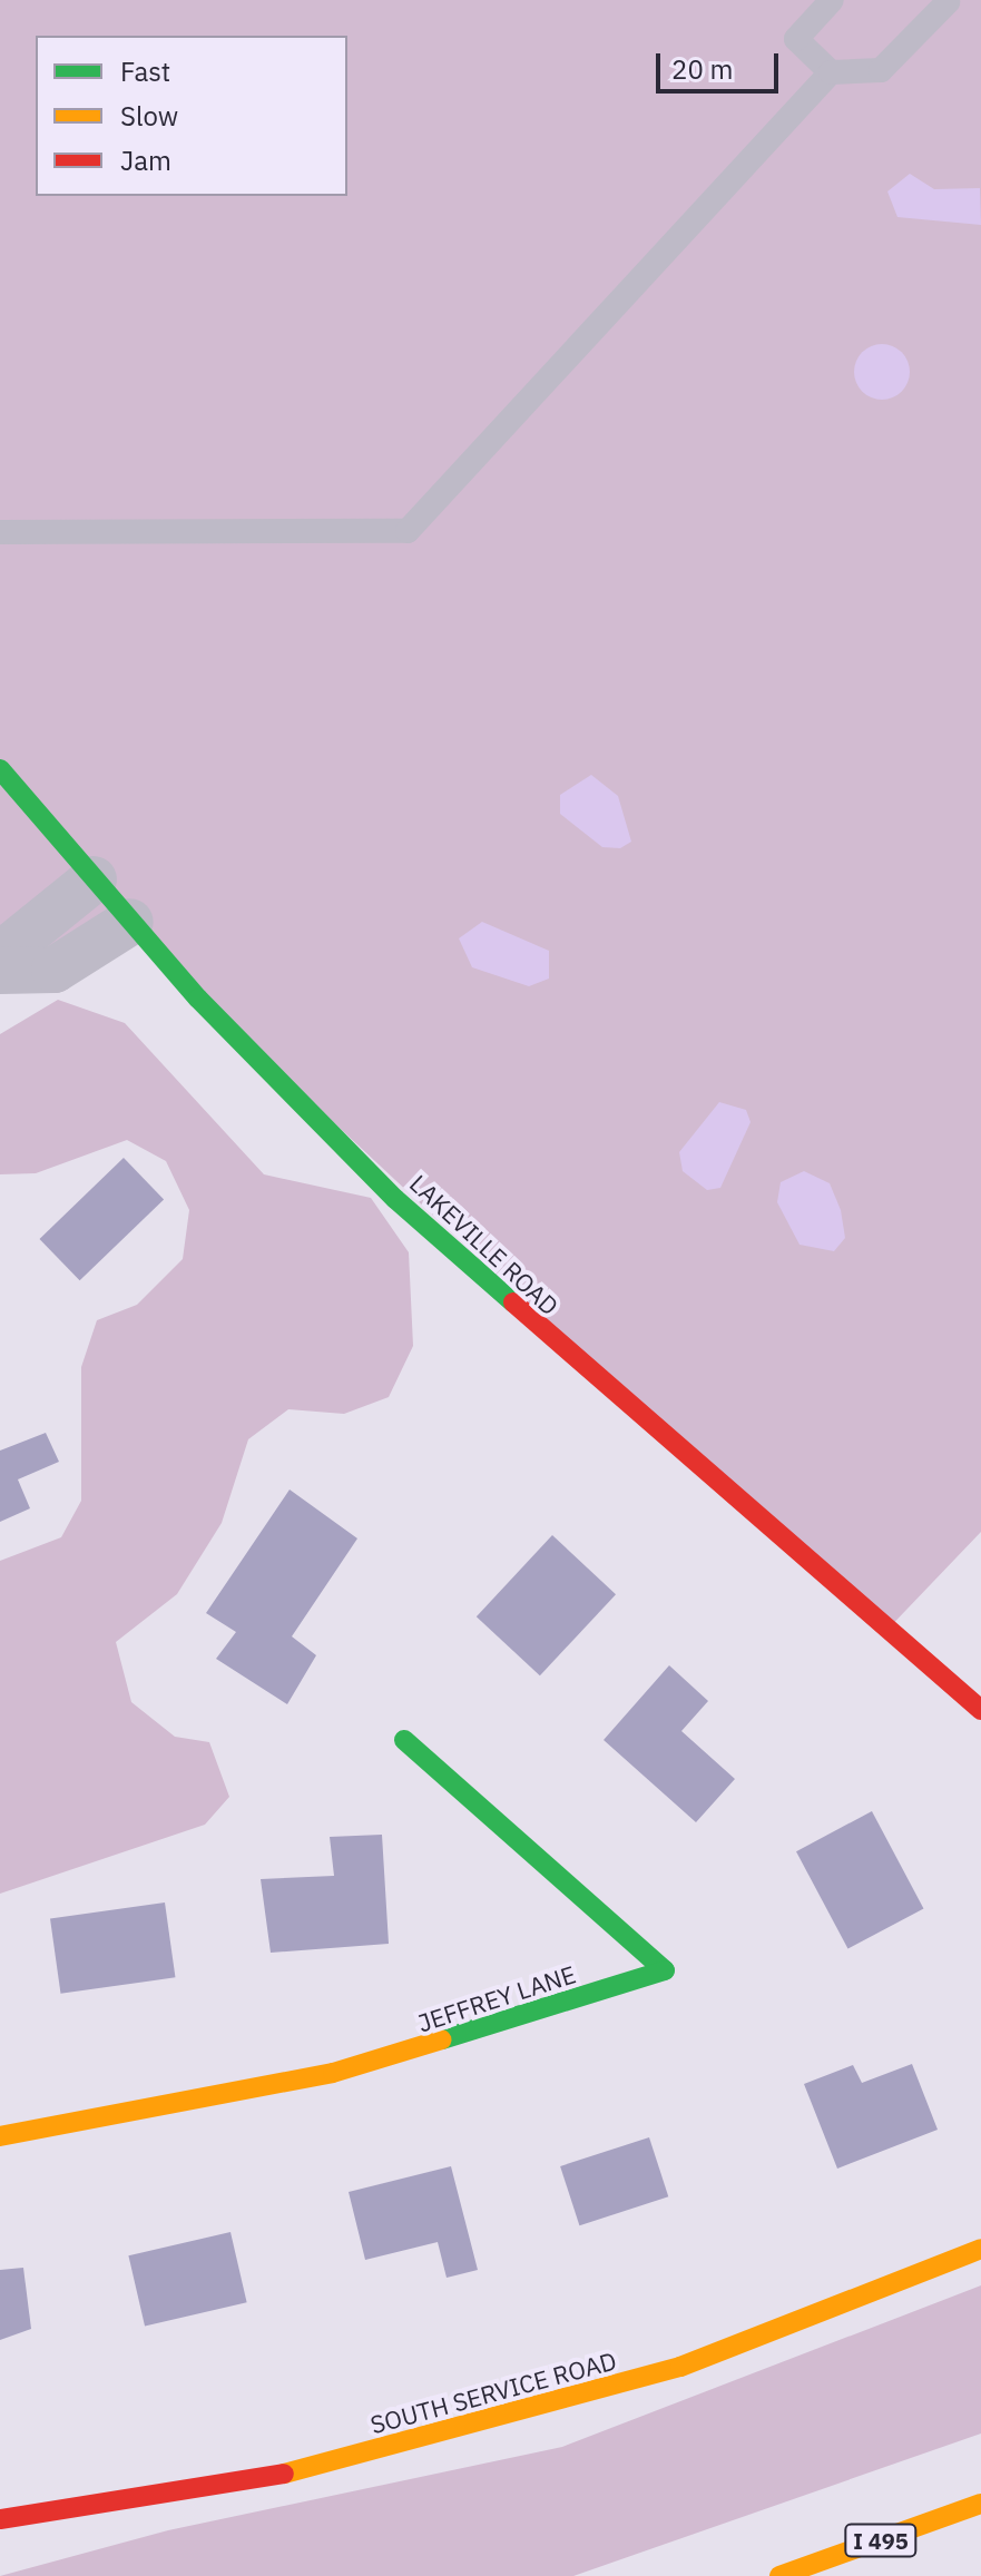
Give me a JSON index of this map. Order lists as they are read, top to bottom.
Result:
{
  "streets": {
    "main road": [
      "LAKEVILLE ROAD",
      "JEFFREY LANE",
      "SOUTH SERVICE ROAD",
      "I 495"
    ]
  },
  "legend": ["Fast", "Slow", "Jam"],
  "scale_bar": "20 m"
}
